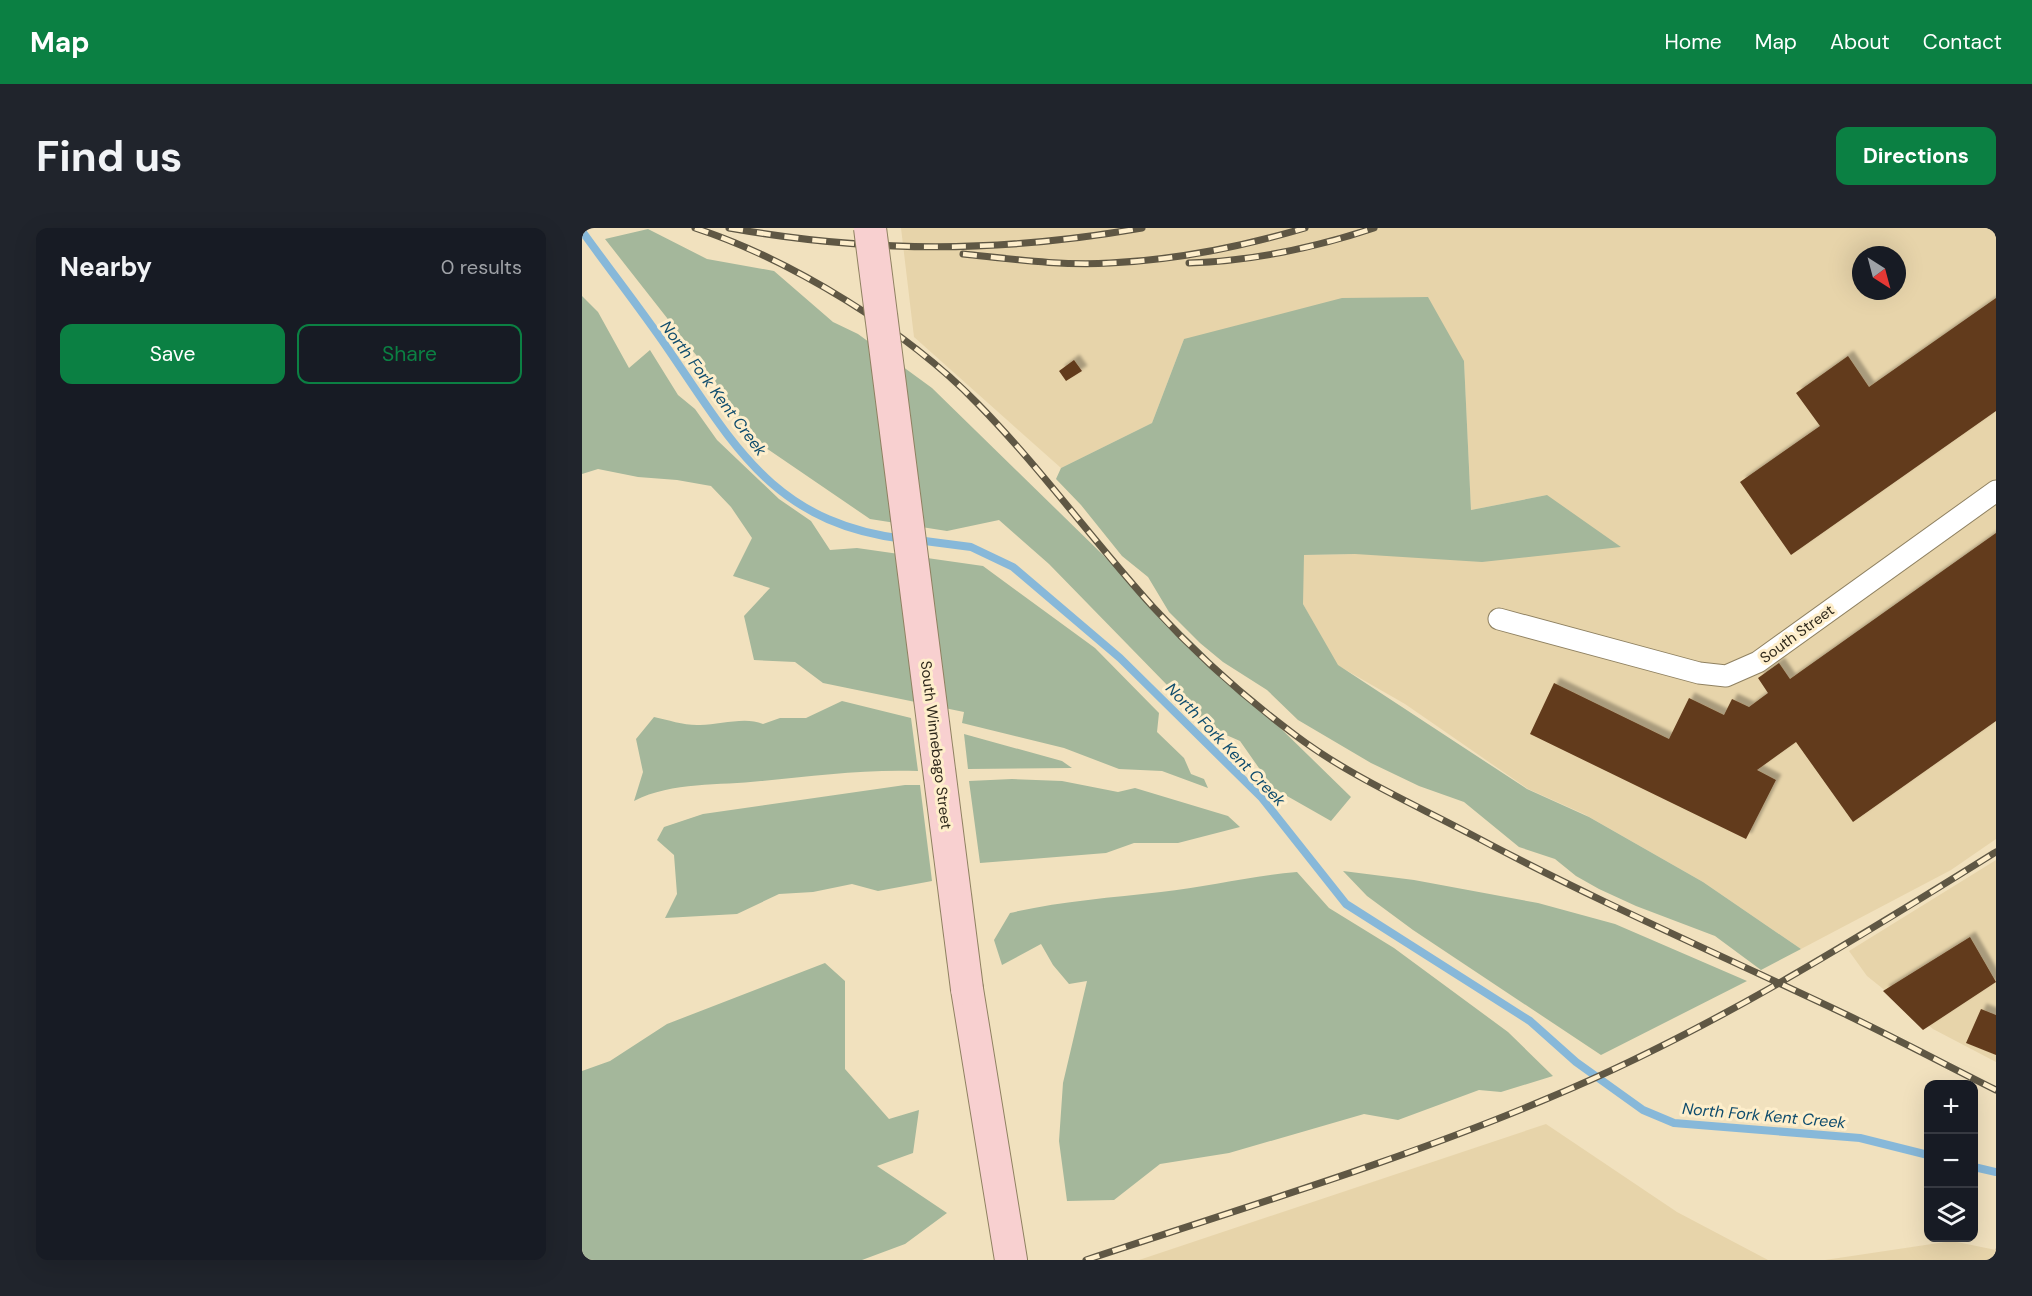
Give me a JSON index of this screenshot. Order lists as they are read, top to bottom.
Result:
{
  "streets": {
    "main road": ["South Winnebago Street"],
    "street": ["South Street"]
  },
  "water": ["North Fork Kent Creek"],
  "north": "bottom right",
  "page": {
    "header": "Map",
    "nav": [
      "Home",
      "Map",
      "About",
      "Contact"
    ],
    "buttons": [
      "Directions",
      ["Save", "Share"]
    ],
    "title": "Find us",
    "heading": ["Nearby", "0 results"],
    "map_buttons": ["+", "−"]
  }
}
